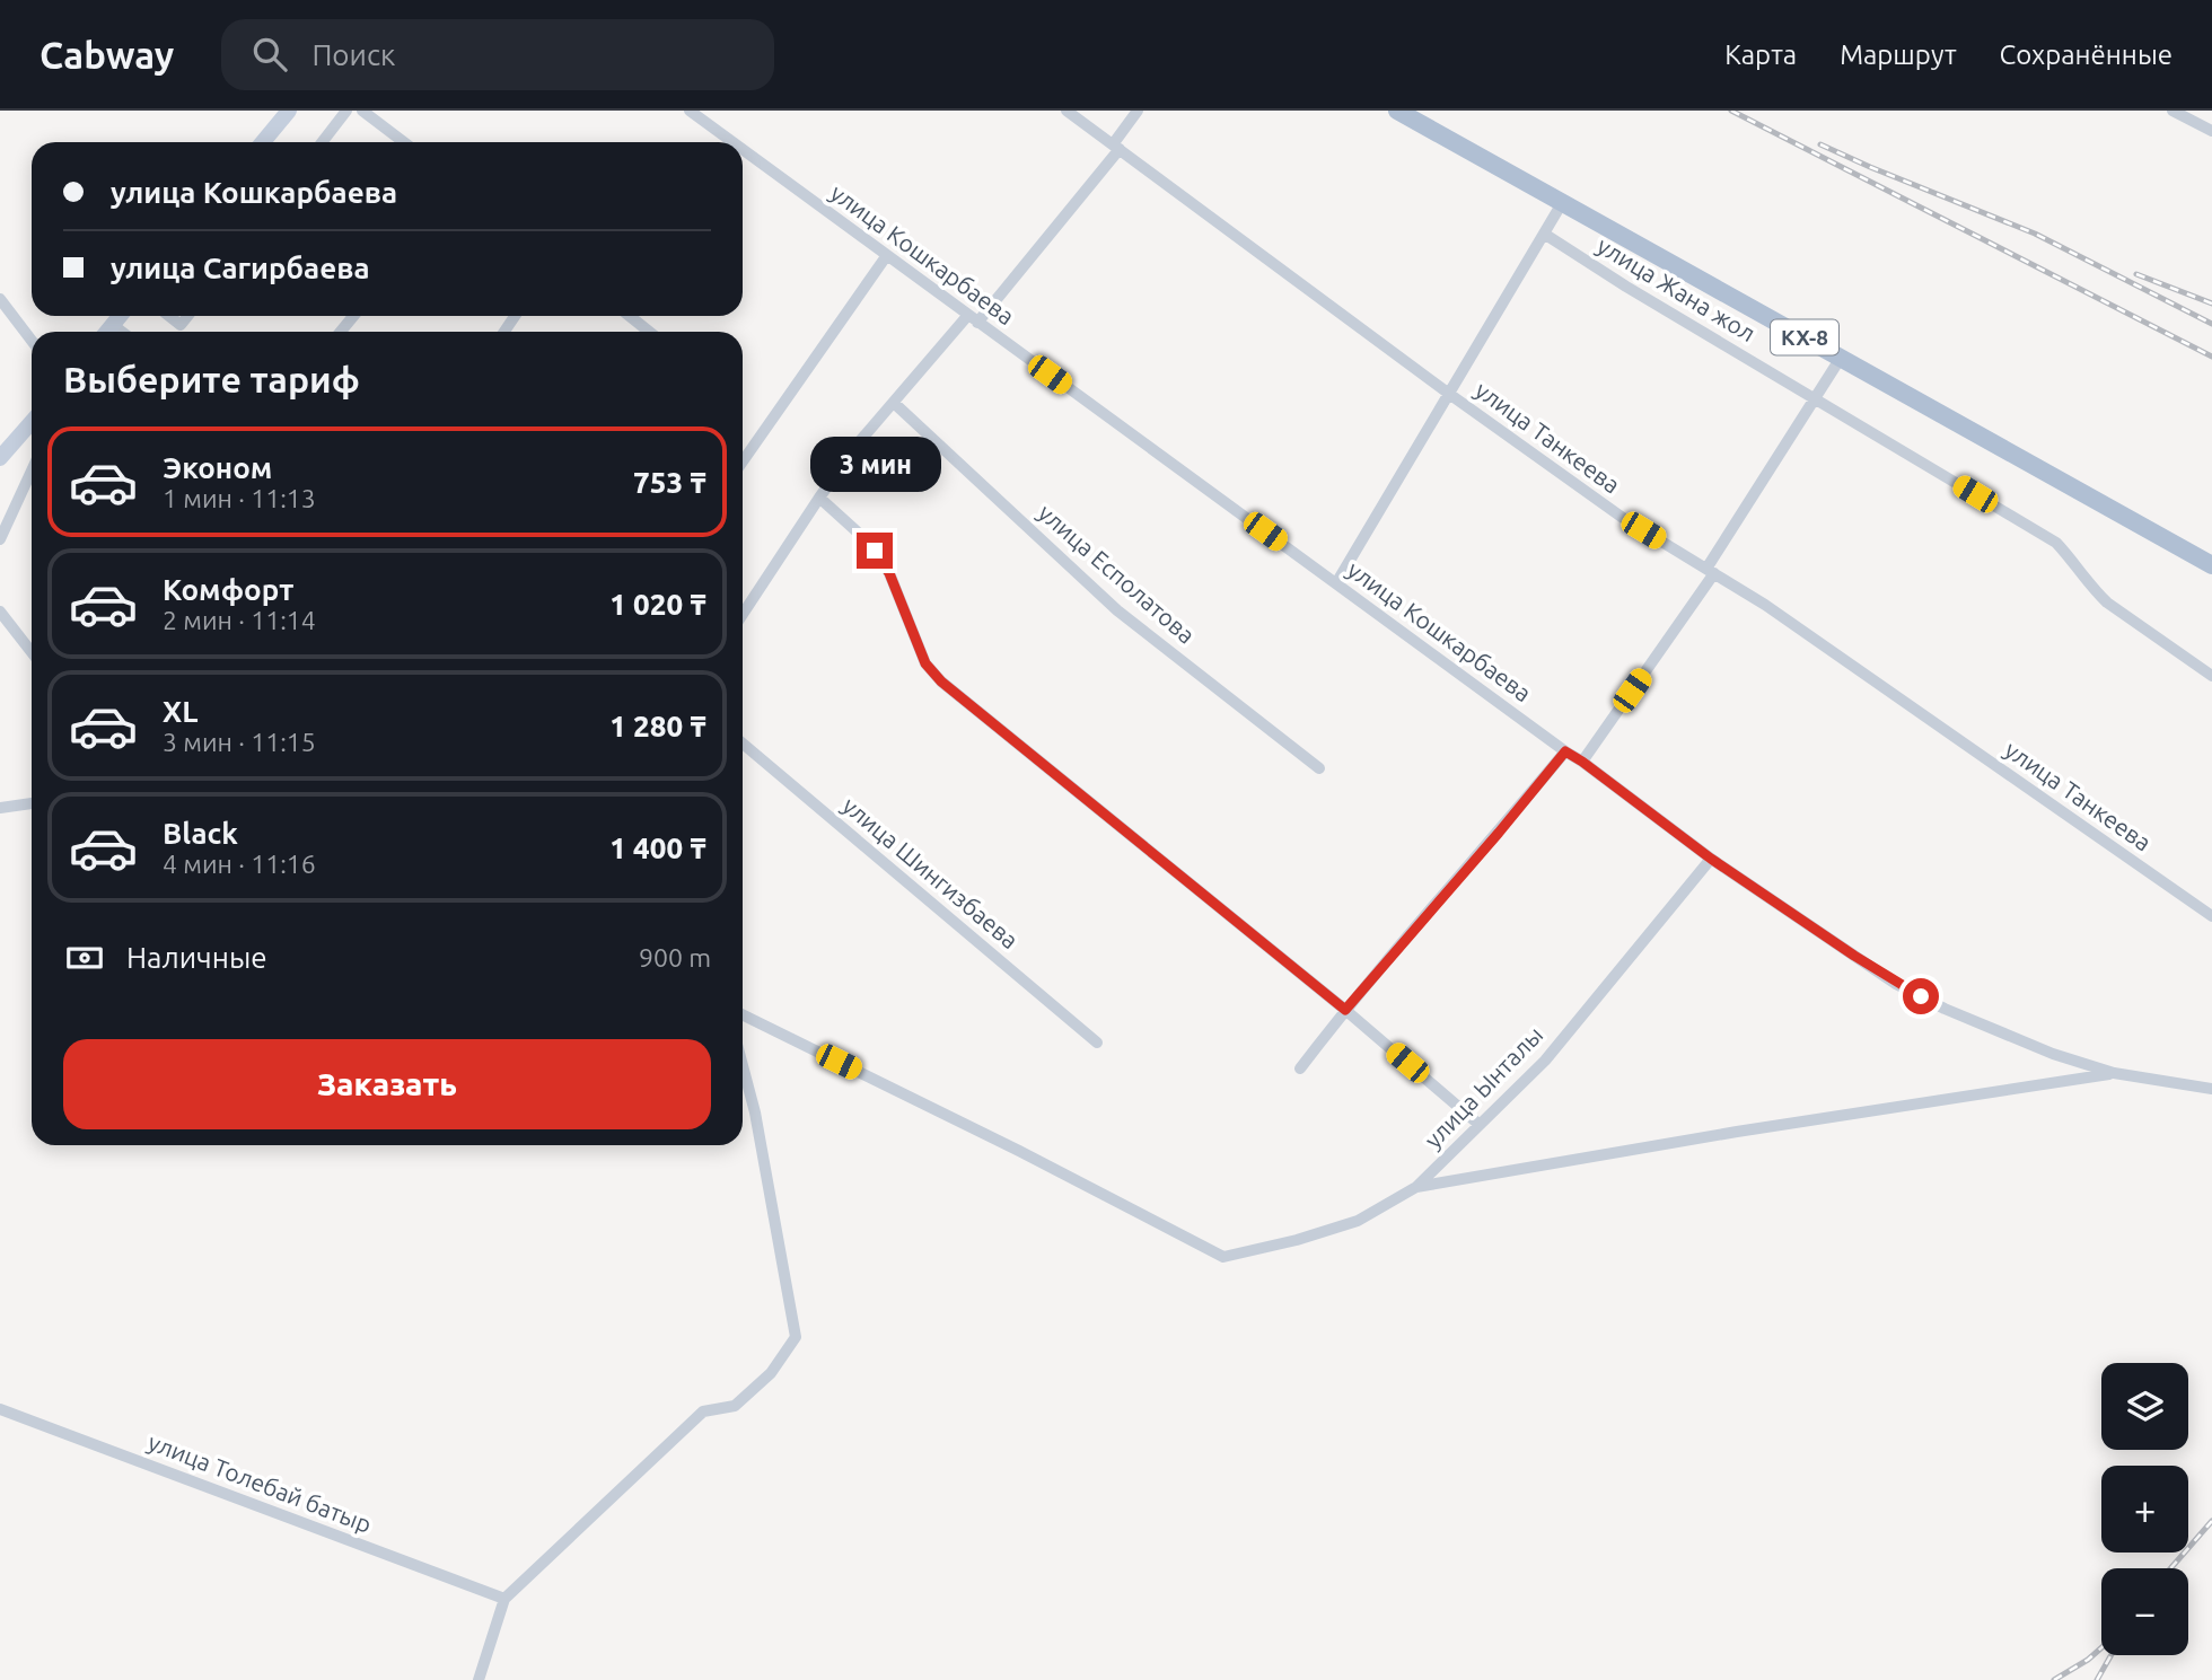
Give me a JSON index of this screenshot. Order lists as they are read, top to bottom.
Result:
{
  "streets": {
    "main road": ["КХ-8"],
    "street": [
      "улица Кошкарбаева",
      "улица Жана жол",
      "улица Танкеева",
      "улица Есполатова",
      "улица Шингизбаева",
      "улица Ынталы",
      "улица Толебай батыр"
    ]
  },
  "crossings": [
    ["улица Кошкарбаева", "улица Ынталы"]
  ],
  "page": {
    "header": "Cabway",
    "search": "Поиск",
    "nav": ["Карта", "Маршрут", "Сохранённые"],
    "banner": ["улица Кошкарбаева", "улица Сагирбаева"],
    "heading": "Выберите тариф",
    "list": [
      {
        "name": "Эконом",
        "note": "1 мин · 11:13",
        "value": "753 ₸"
      },
      {
        "name": "Комфорт",
        "note": "2 мин · 11:14",
        "value": "1 020 ₸"
      },
      {
        "name": "XL",
        "note": "3 мин · 11:15",
        "value": "1 280 ₸"
      },
      {
        "name": "Black",
        "note": "4 мин · 11:16",
        "value": "1 400 ₸"
      }
    ],
    "bubble": "3 мин",
    "pay": ["Наличные", "900 m"],
    "buttons": "Заказать",
    "map_buttons": ["+", "−"]
  }
}
